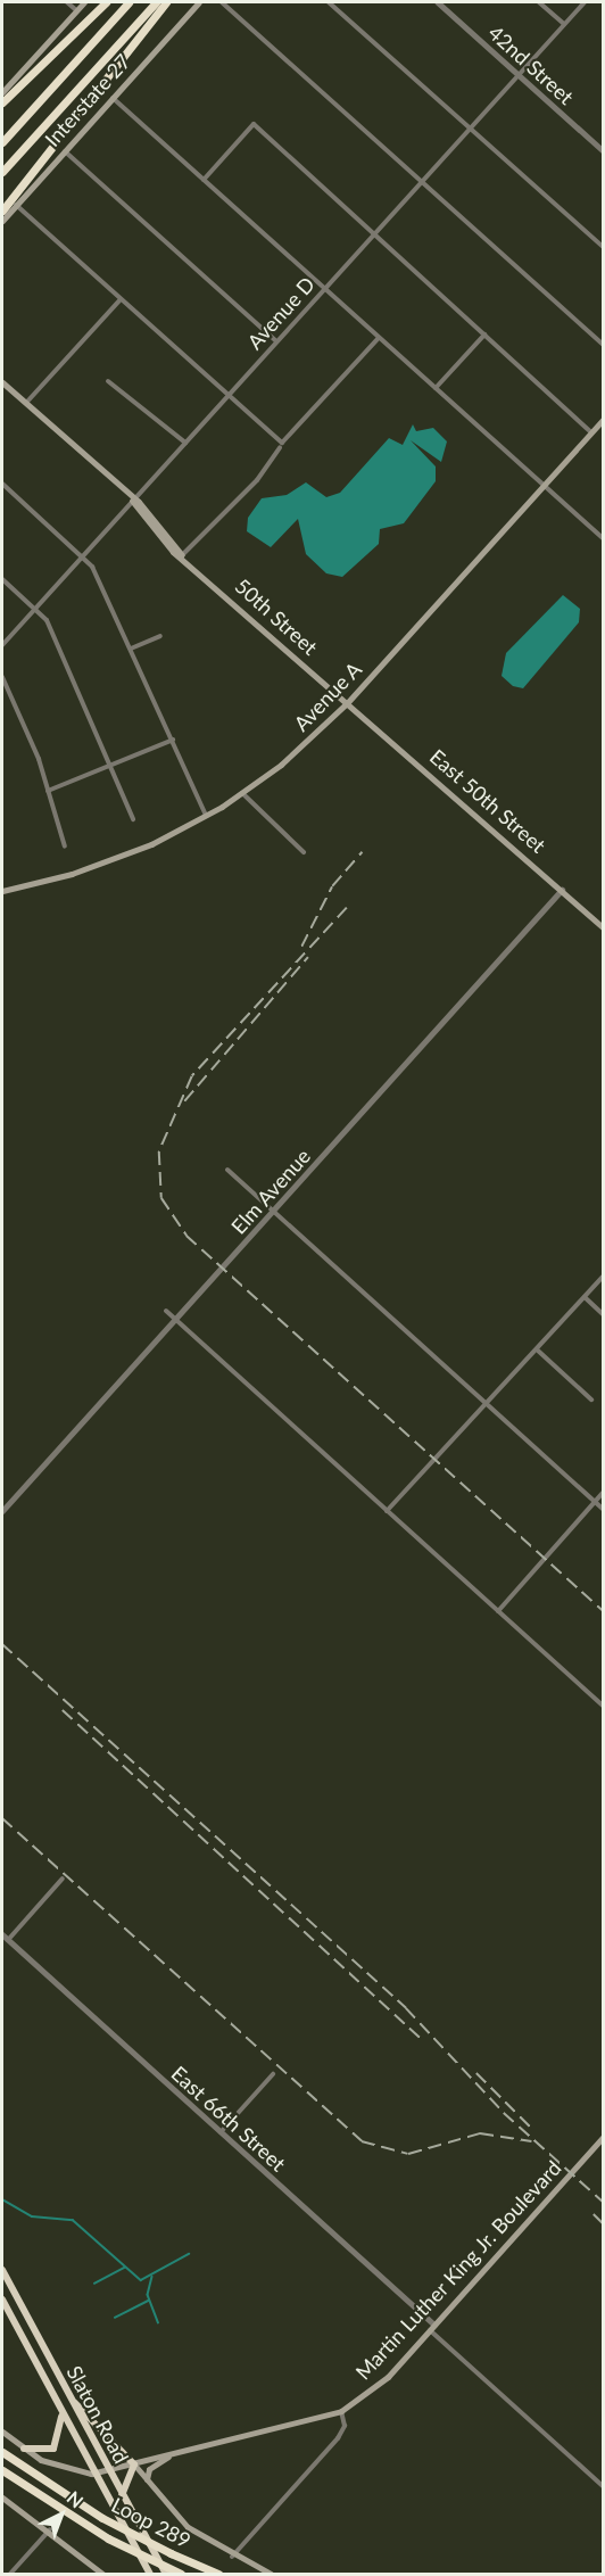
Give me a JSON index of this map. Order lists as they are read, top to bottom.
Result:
{
  "streets": {
    "highway": ["Slaton Road", "Loop 289"],
    "main road": [
      "Interstate 27",
      "50th Street",
      "Avenue A",
      "East 50th Street",
      "Martin Luther King Jr. Boulevard"
    ],
    "street": [
      "42nd Street",
      "Avenue D",
      "Elm Avenue",
      "East 66th Street"
    ]
  },
  "crossings": [
    ["42nd Street", "Avenue D"],
    ["Avenue D", "50th Street"],
    ["50th Street", "Avenue A"],
    ["50th Street", "East 50th Street"],
    ["Avenue A", "East 50th Street"],
    ["East 50th Street", "Elm Avenue"],
    ["East 66th Street", "Martin Luther King Jr. Boulevard"],
    ["Martin Luther King Jr. Boulevard", "Slaton Road"]
  ],
  "north": "top right"
}
